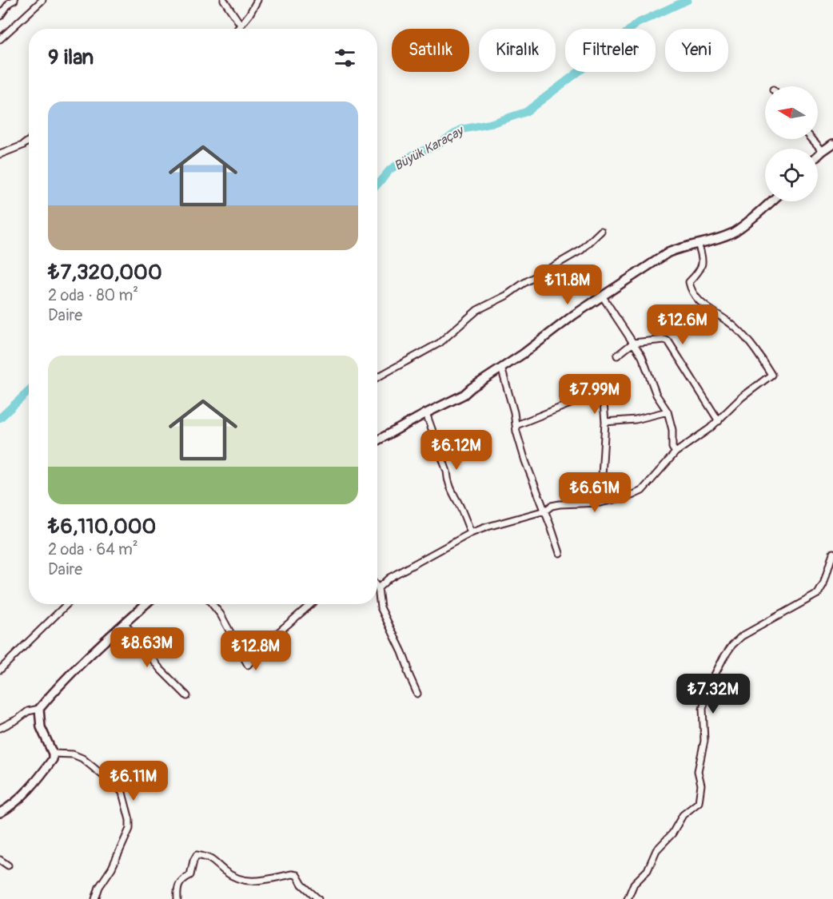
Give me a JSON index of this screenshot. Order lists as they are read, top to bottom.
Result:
{
  "water": ["Büyük Karaçay"],
  "north": "left",
  "page": {
    "chip": [
      "Satılık",
      "Kiralık",
      "Filtreler",
      "Yeni"
    ],
    "heading": "9 ilan",
    "list": [
      {
        "name": "₺7,320,000",
        "note": "2 oda · 80 m² · Daire"
      },
      {
        "name": "₺6,110,000",
        "note": "2 oda · 64 m² · Daire"
      }
    ],
    "price": [
      "₺11.8M",
      "₺12.6M",
      "₺7.99M",
      "₺6.12M",
      "₺6.61M",
      "₺8.63M",
      "₺12.8M",
      "₺7.32M",
      "₺6.11M"
    ]
  }
}
